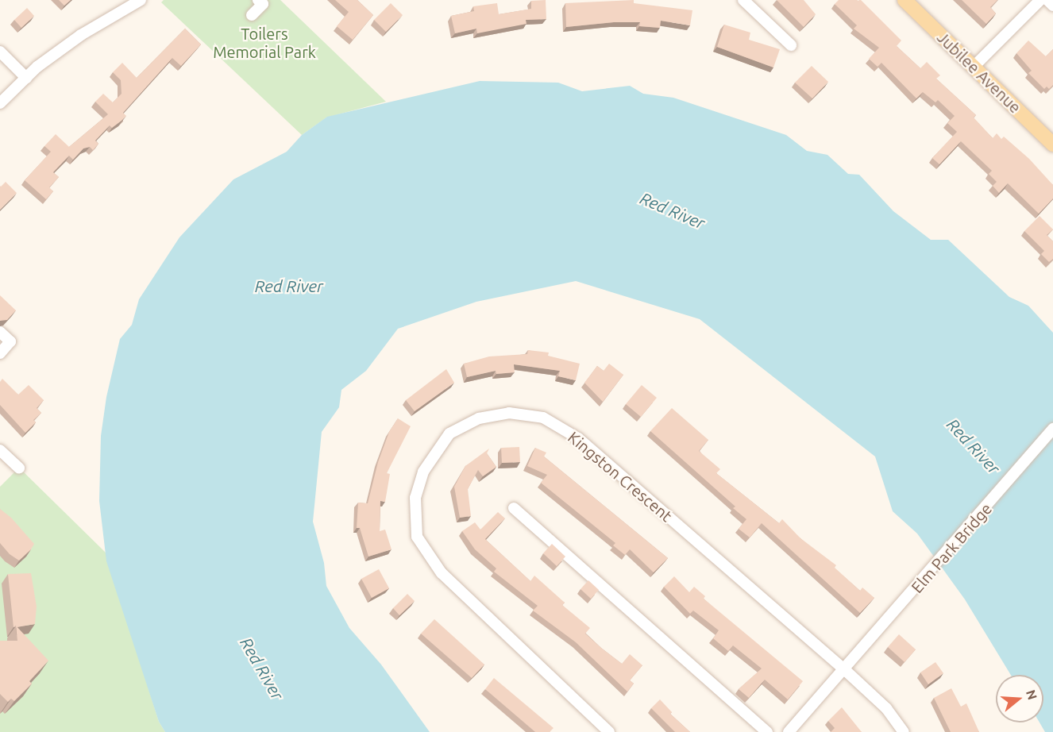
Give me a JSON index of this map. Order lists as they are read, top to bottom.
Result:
{
  "streets": {
    "main road": ["Jubilee Avenue"],
    "street": ["Kingston Crescent", "Elm Park Bridge"]
  },
  "crossings": [
    ["Kingston Crescent", "Elm Park Bridge"]
  ],
  "water": ["Red River"],
  "parks": ["Toilers Memorial Park"],
  "north": "right"
}
